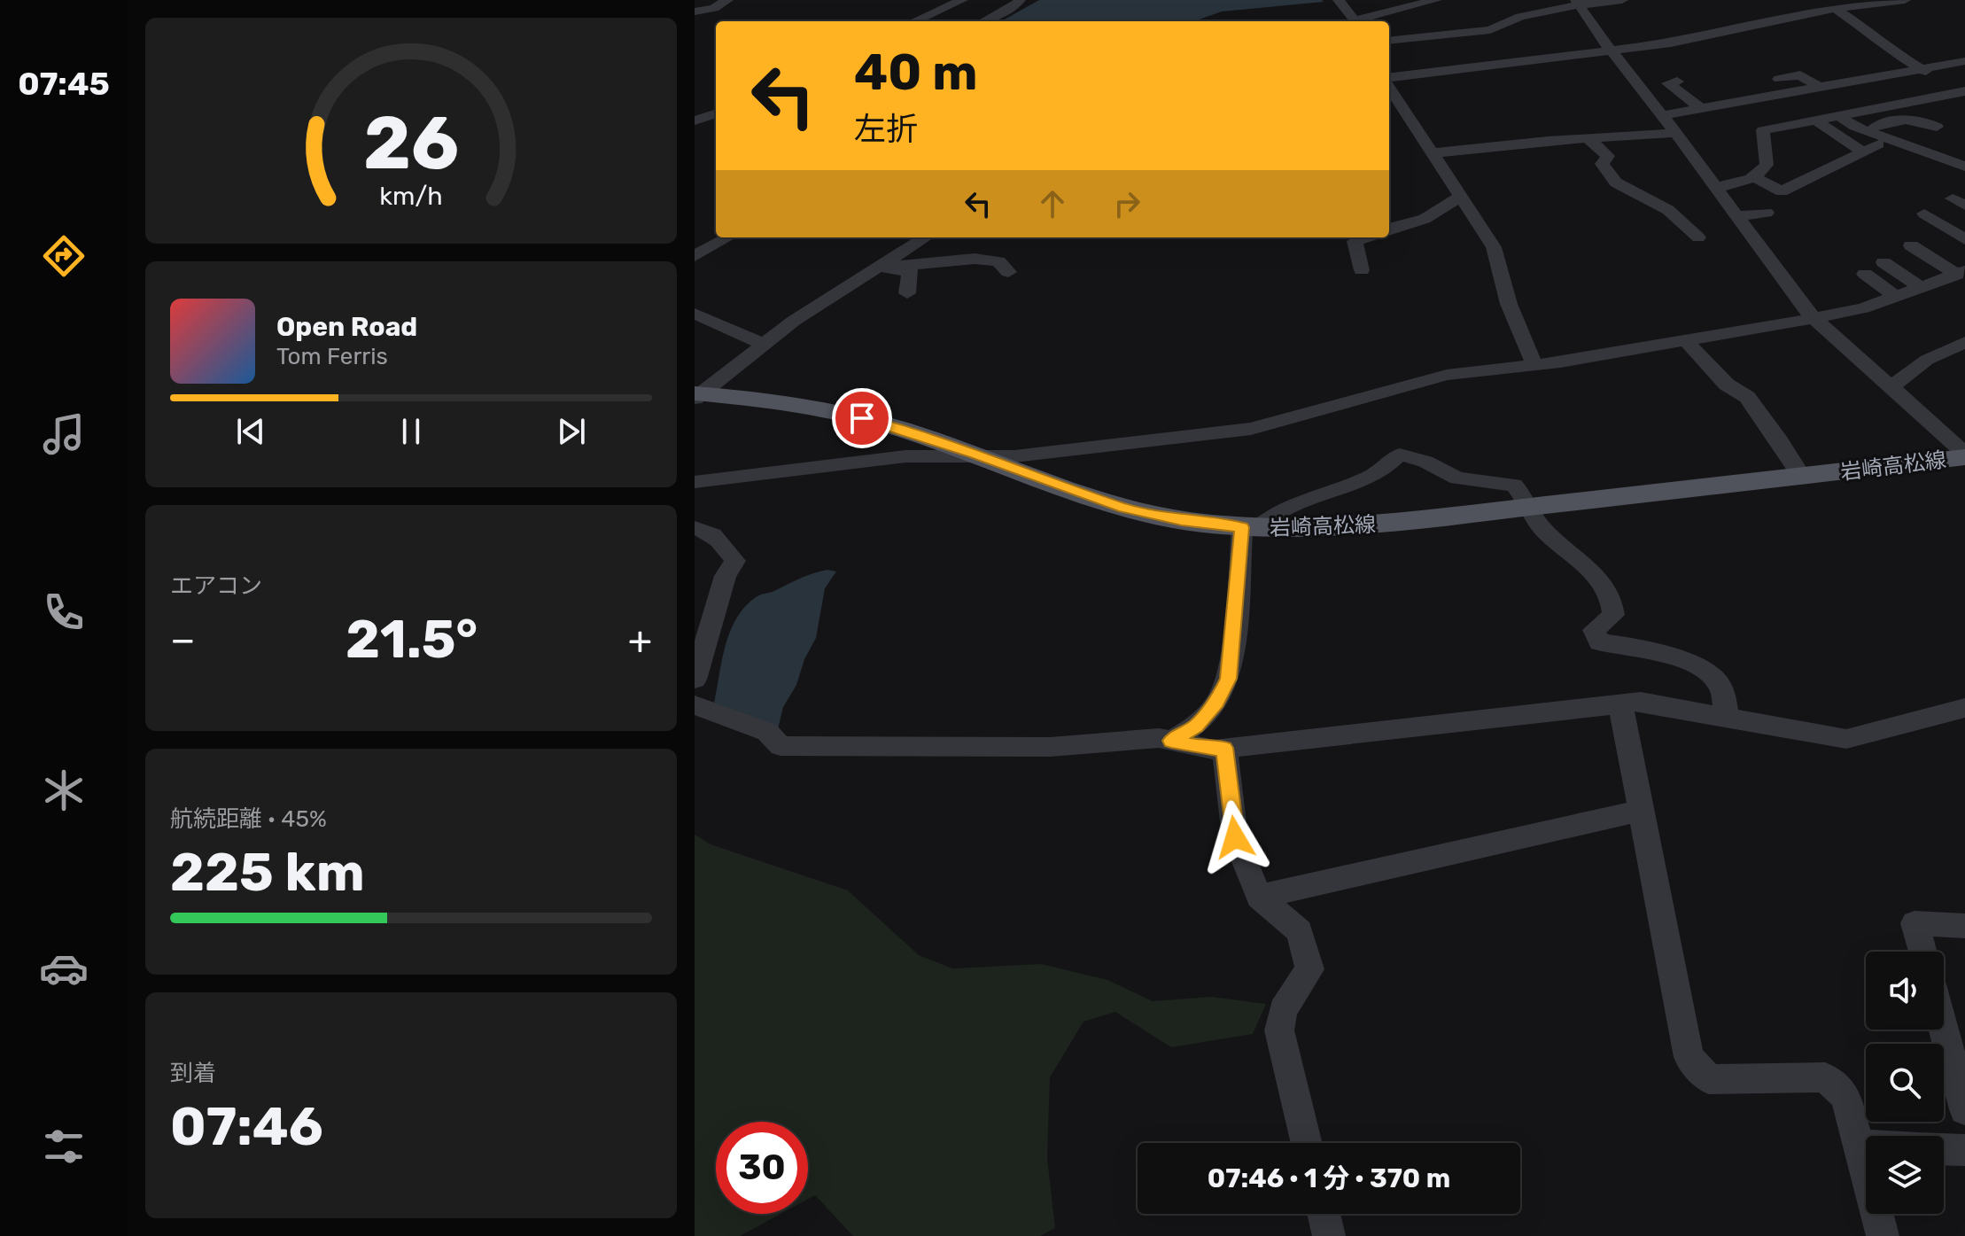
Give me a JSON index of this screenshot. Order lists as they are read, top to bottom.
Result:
{
  "streets": {
    "main road": ["岩崎高松線"]
  },
  "page": {
    "tabs": "07:45",
    "turn": ["40 m", "左折"],
    "song": ["Open Road", "Tom Ferris"],
    "tile": [
      "エアコン",
      ["航続距離 · 45%", "225 km"],
      ["到着", "07:46"]
    ],
    "heat": ["−", "21.5°", "+"],
    "limit": "30",
    "trip": "07:46 · 1 分 · 370 m",
    "gauge": ["26", "km/h"]
  }
}
